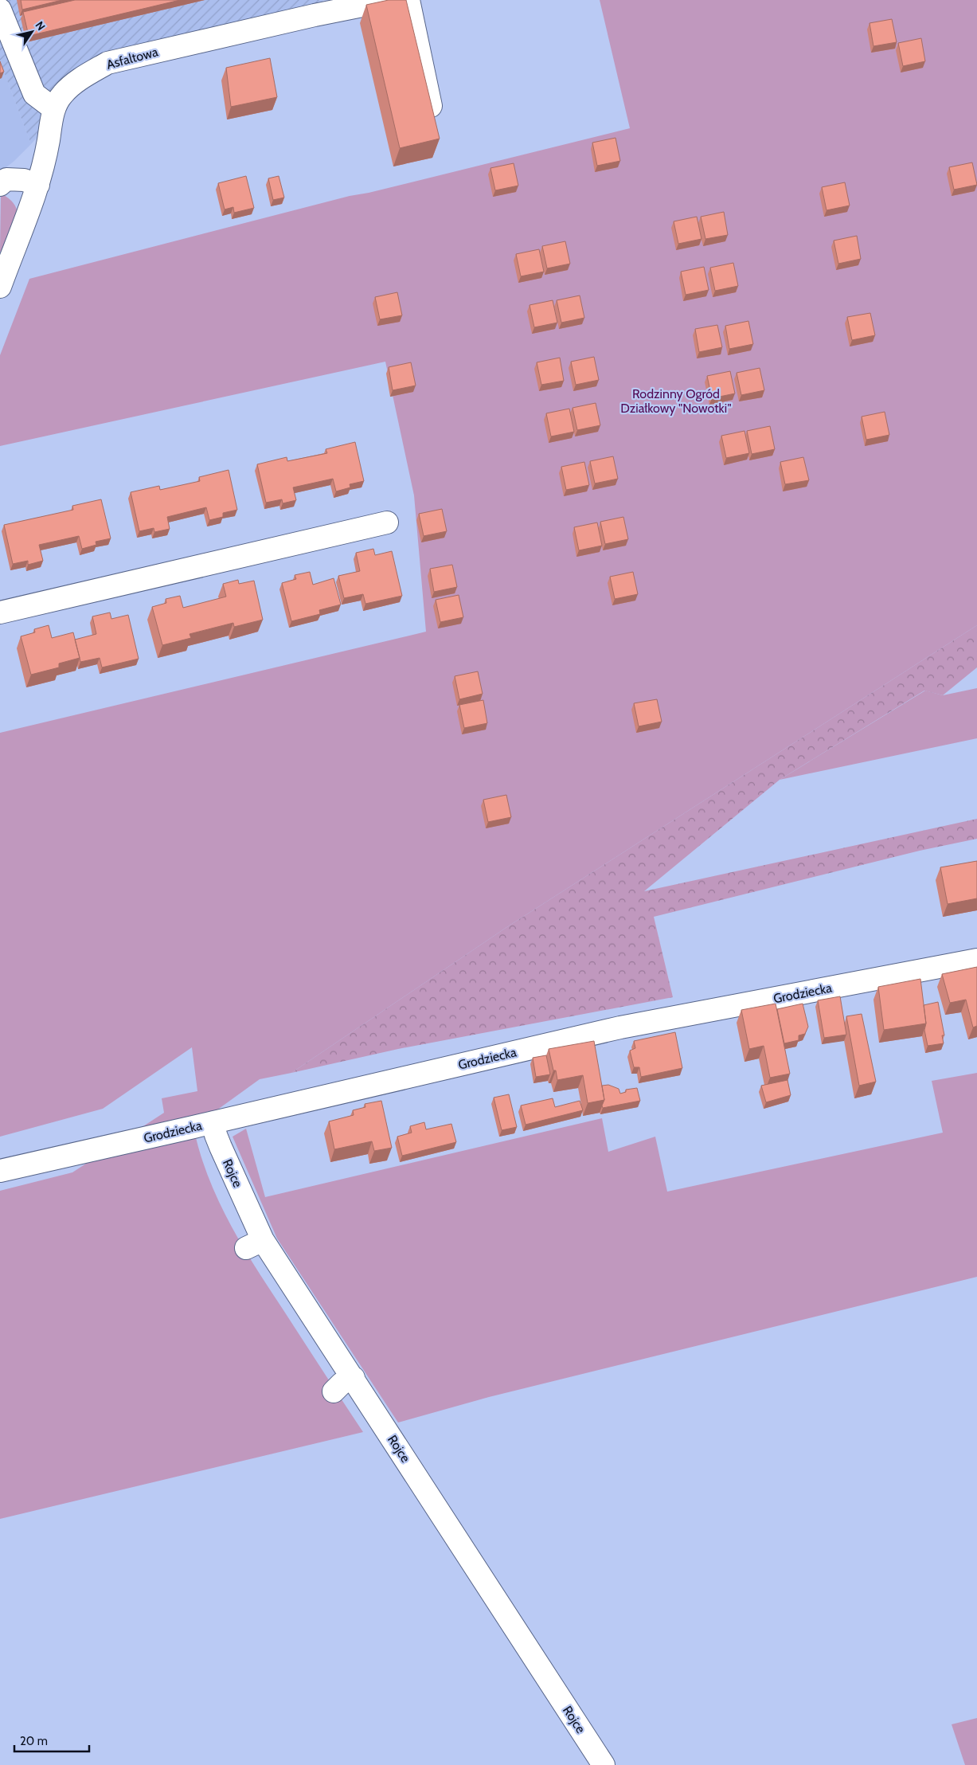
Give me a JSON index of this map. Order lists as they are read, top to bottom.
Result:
{
  "streets": {
    "street": ["Asfaltowa", "Grodziecka", "Rojce"]
  },
  "crossings": [
    ["Grodziecka", "Rojce"]
  ],
  "parks": ["Rodzinny Ogród Działkowy \"Nowotki\""],
  "scale_bar": "20 m",
  "north": "top right"
}
